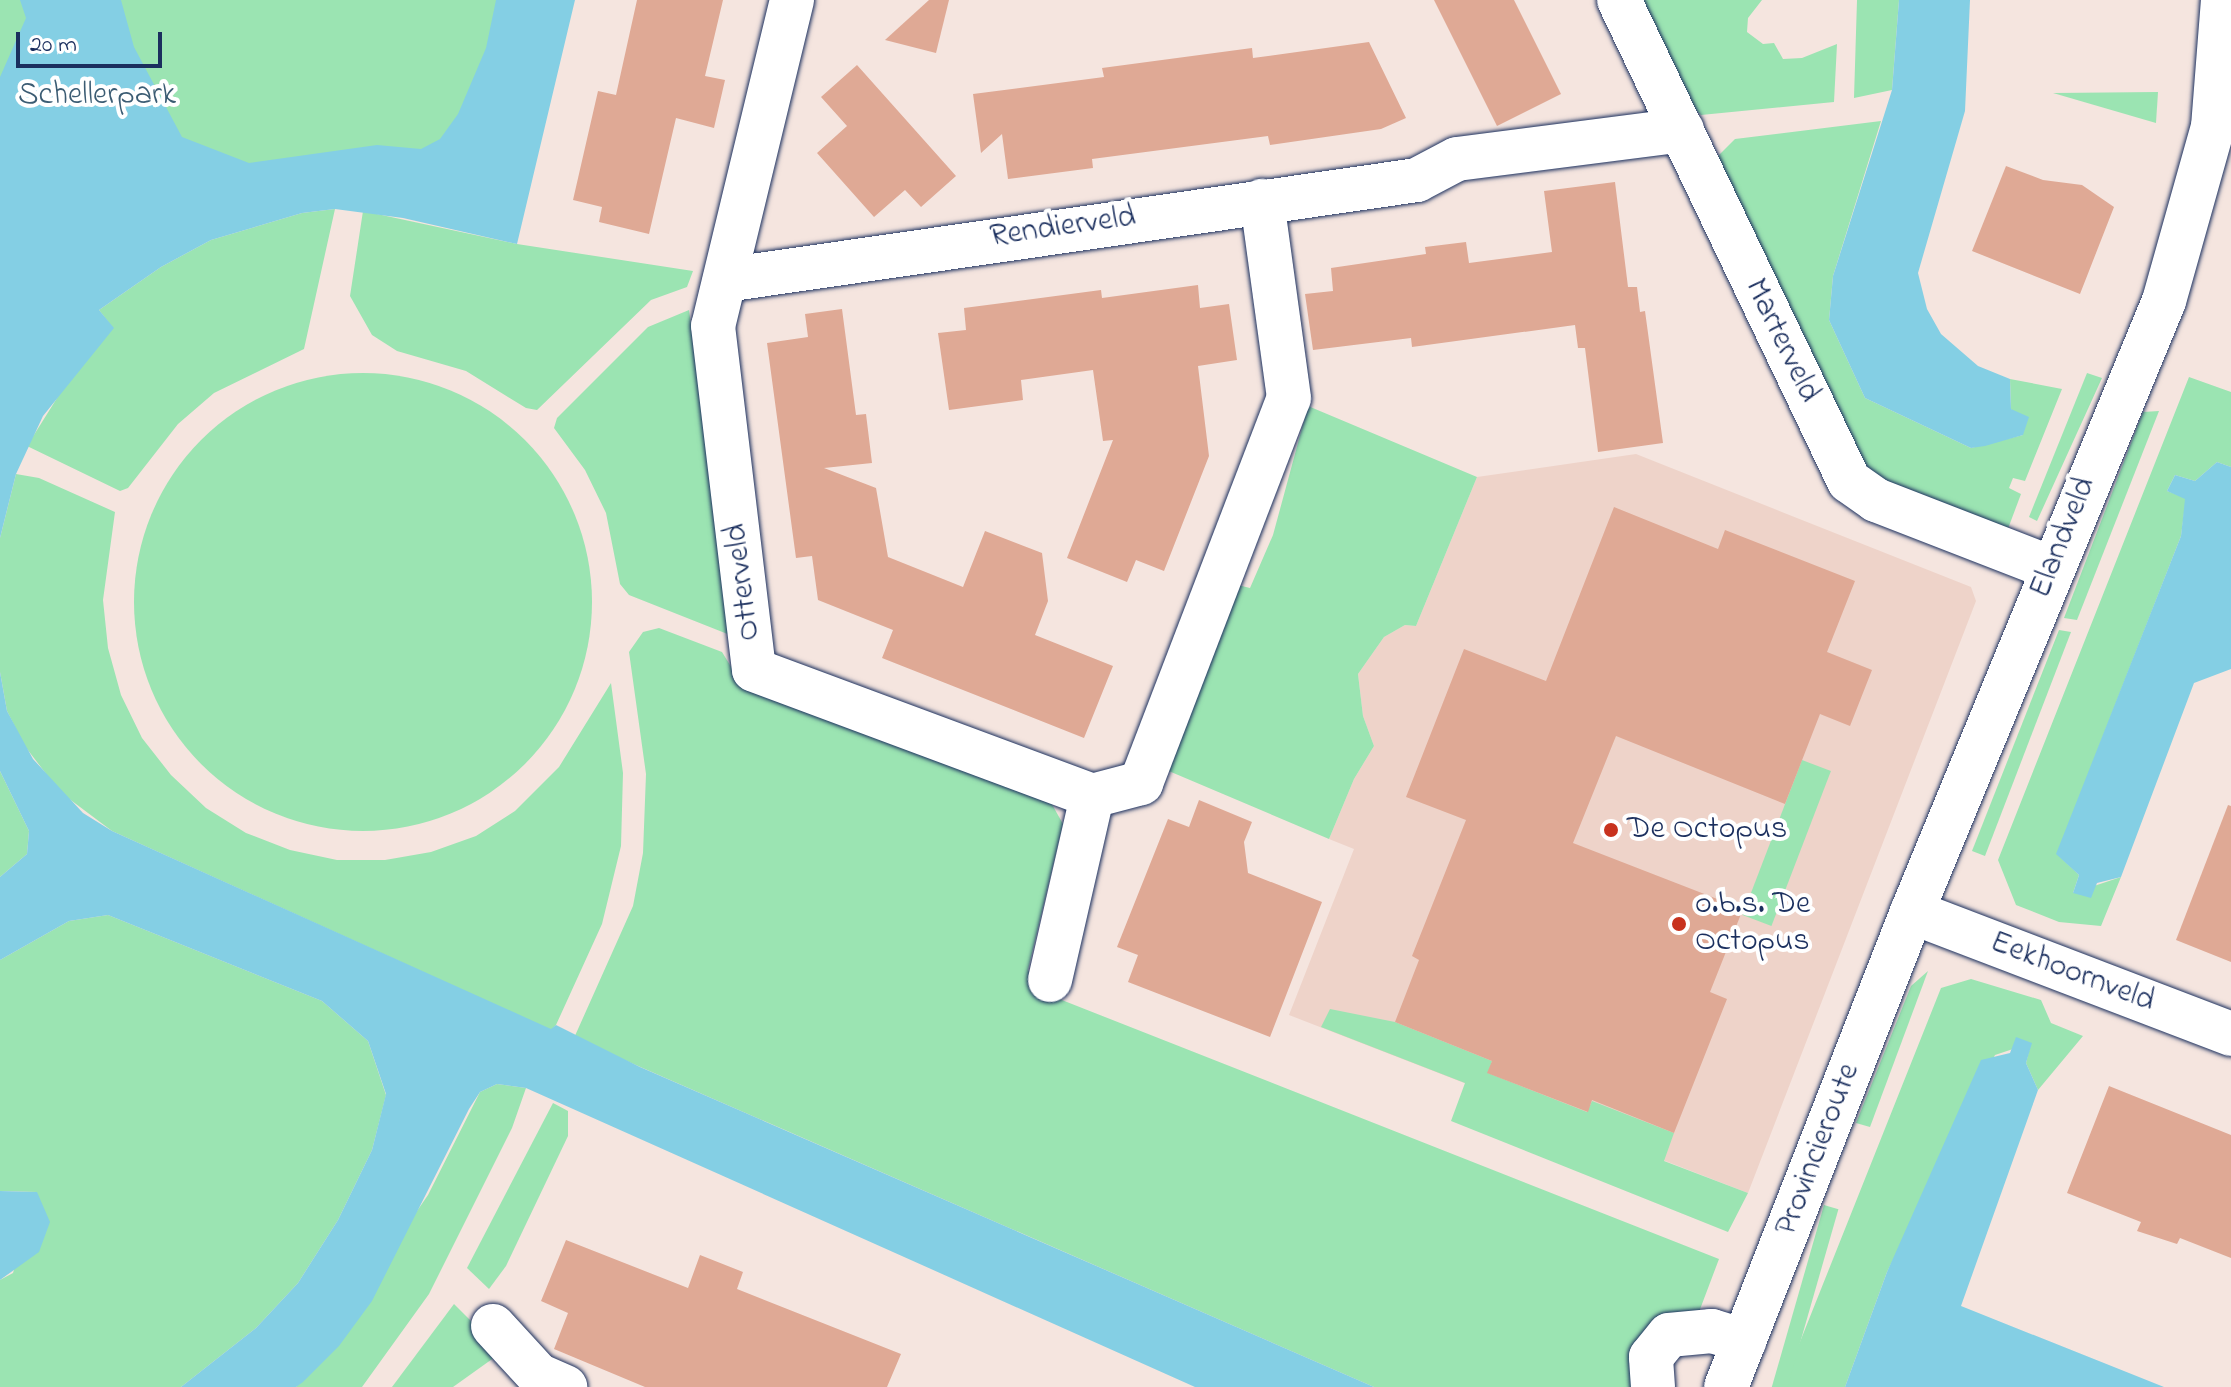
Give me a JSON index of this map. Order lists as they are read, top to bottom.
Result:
{
  "streets": {
    "street": [
      "Rendierveld",
      "Marterveld",
      "Elandveld",
      "Otterveld",
      "Eekhoornveld",
      "Provincieroute"
    ]
  },
  "crossings": [
    ["Rendierveld", "Marterveld"],
    ["Rendierveld", "Otterveld"],
    ["Marterveld", "Elandveld"],
    ["Elandveld", "Eekhoornveld"],
    ["Elandveld", "Provincieroute"],
    ["Eekhoornveld", "Provincieroute"]
  ],
  "parks": ["Schellerpark"],
  "places": ["De Octopus", "o.b.s. De Octopus"],
  "scale_bar": "20 m"
}
